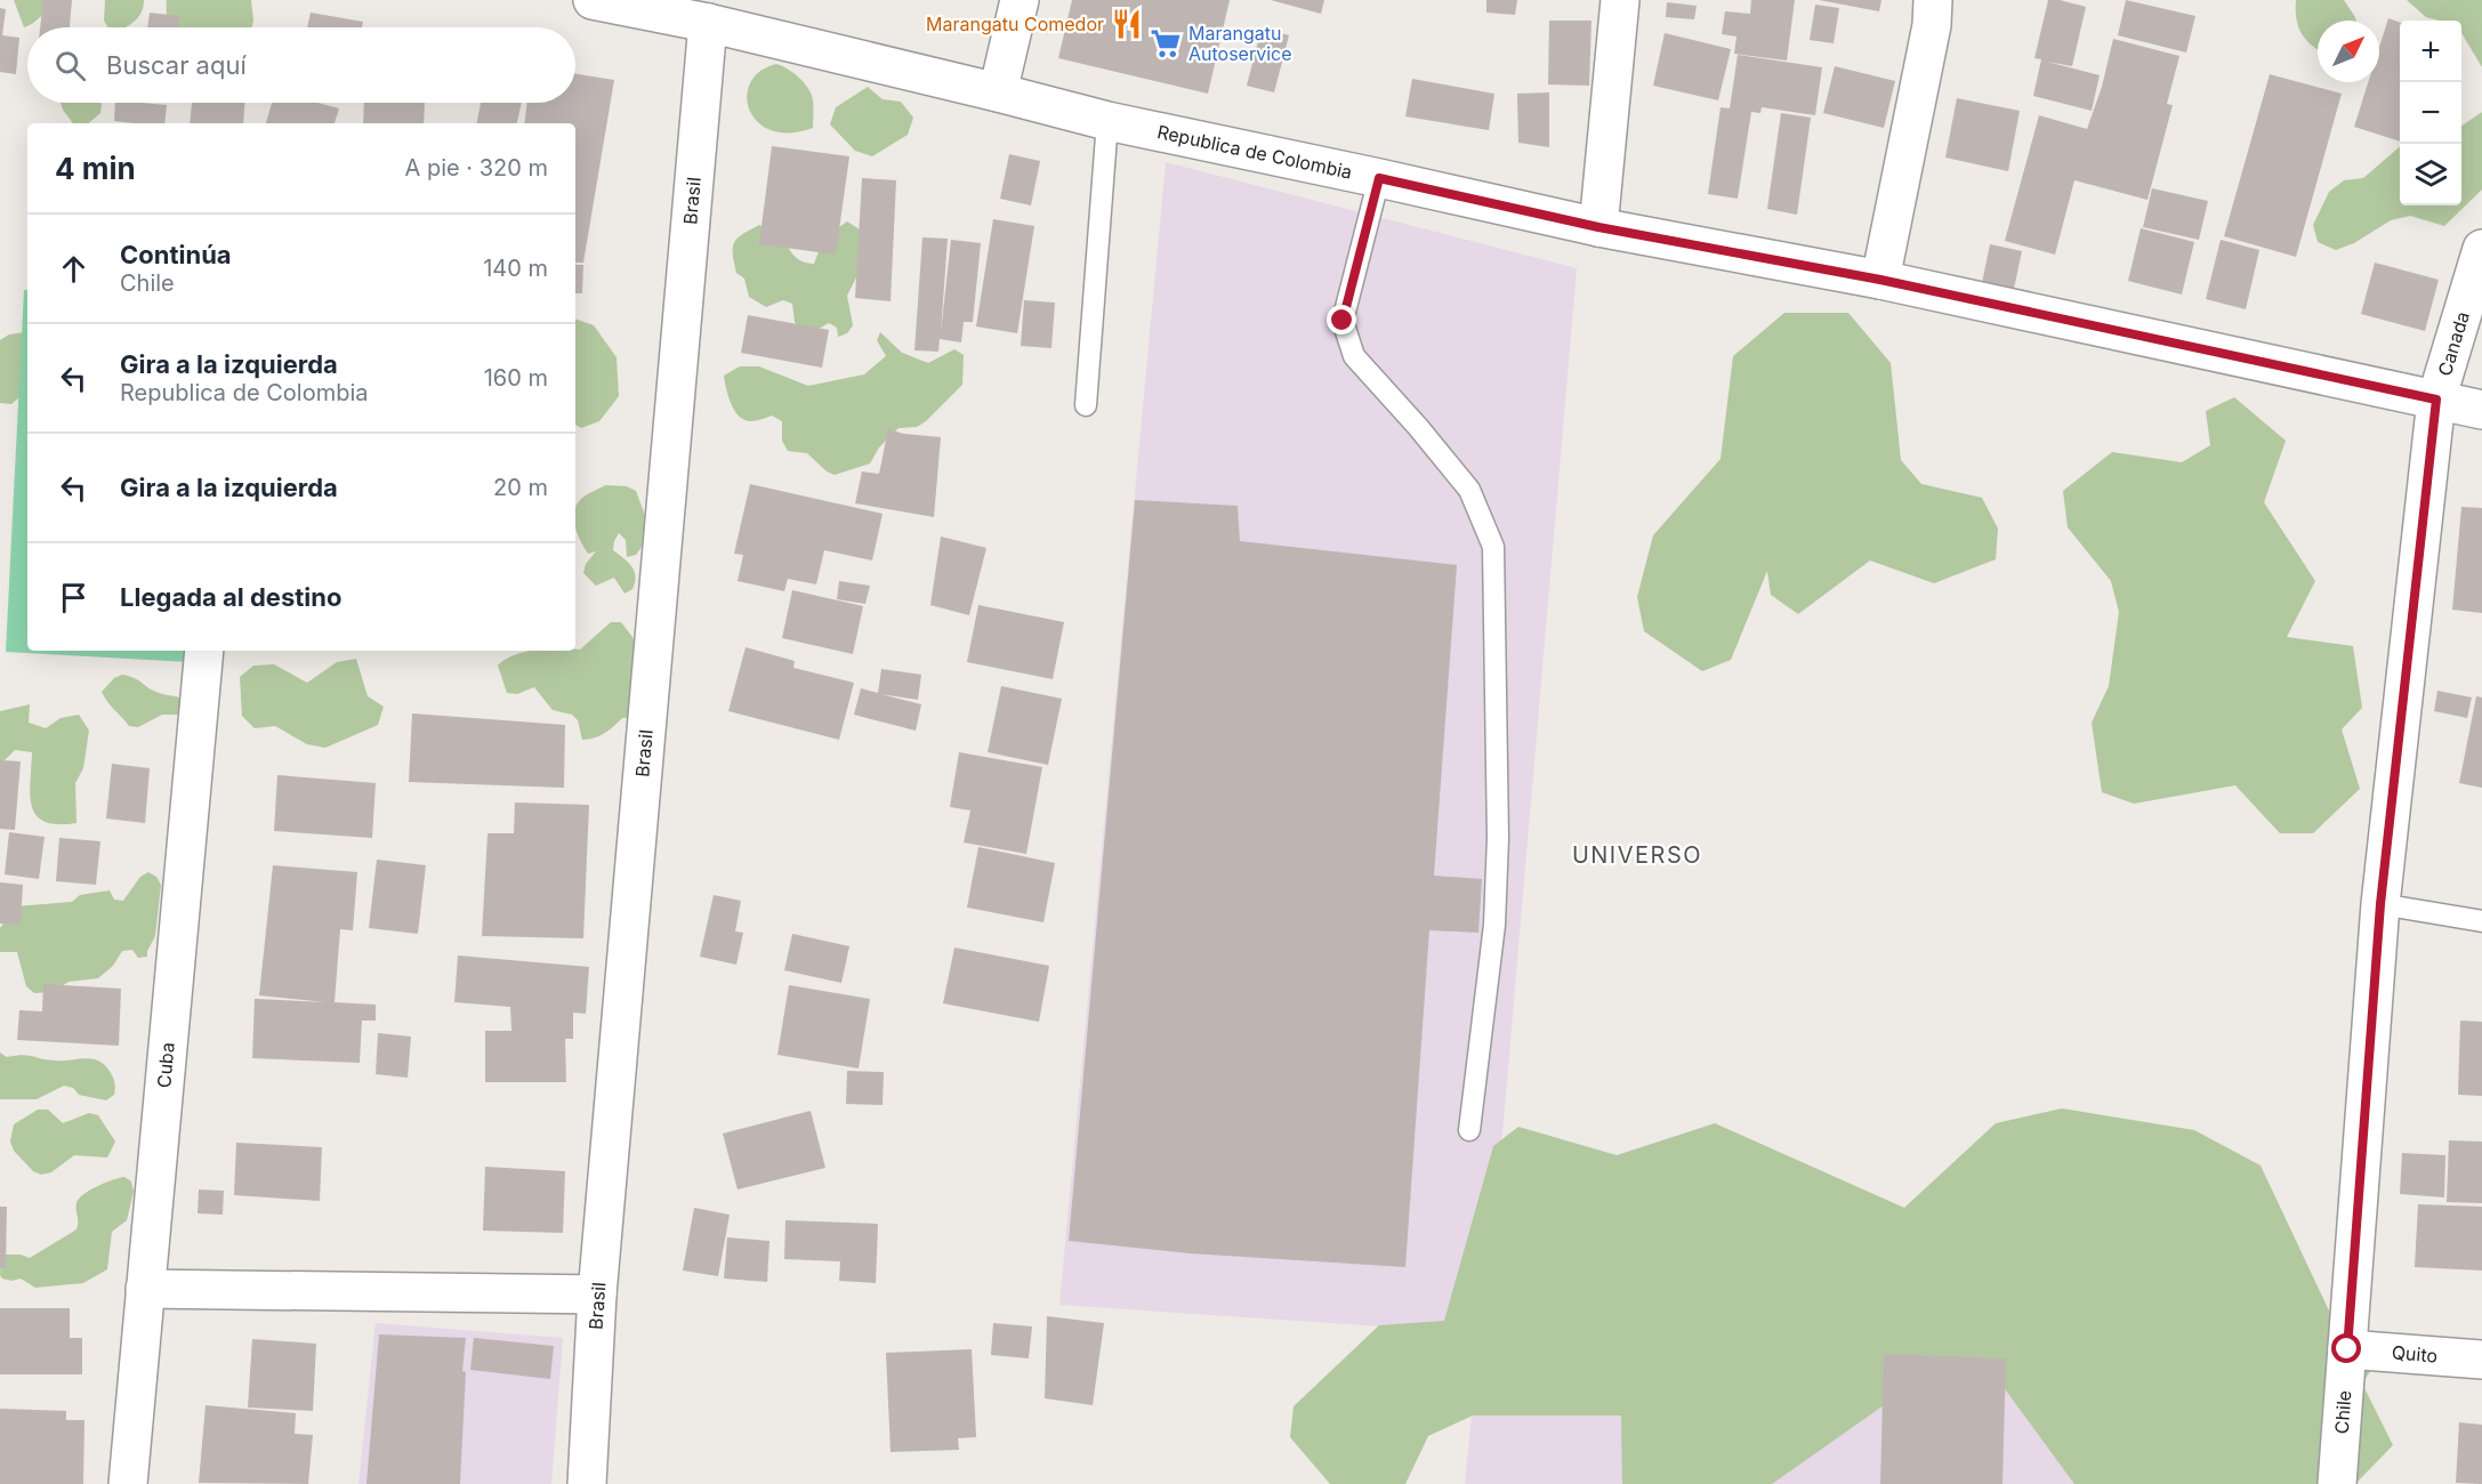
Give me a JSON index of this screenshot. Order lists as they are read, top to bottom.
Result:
{
  "streets": {
    "street": [
      "Republica de Colombia",
      "Brasil",
      "Canada",
      "Cuba",
      "Quito",
      "Chile"
    ]
  },
  "crossings": [
    ["Republica de Colombia", "Brasil"],
    ["Republica de Colombia", "Canada"],
    ["Republica de Colombia", "Chile"],
    ["Canada", "Chile"],
    ["Quito", "Chile"]
  ],
  "districts": ["UNIVERSO"],
  "places": {
    "restaurant": ["Marangatu Comedor"],
    "supermarket": ["Marangatu Autoservice"]
  },
  "north": "top right",
  "page": {
    "map_buttons": ["+", "−"],
    "search": "Buscar aquí",
    "heading": ["4 min", "A pie · 320 m"],
    "list": [
      ["Continúa", "Chile", "140 m"],
      ["Gira a la izquierda", "Republica de Colombia", "160 m"],
      ["Gira a la izquierda", "20 m"],
      "Llegada al destino"
    ]
  }
}
